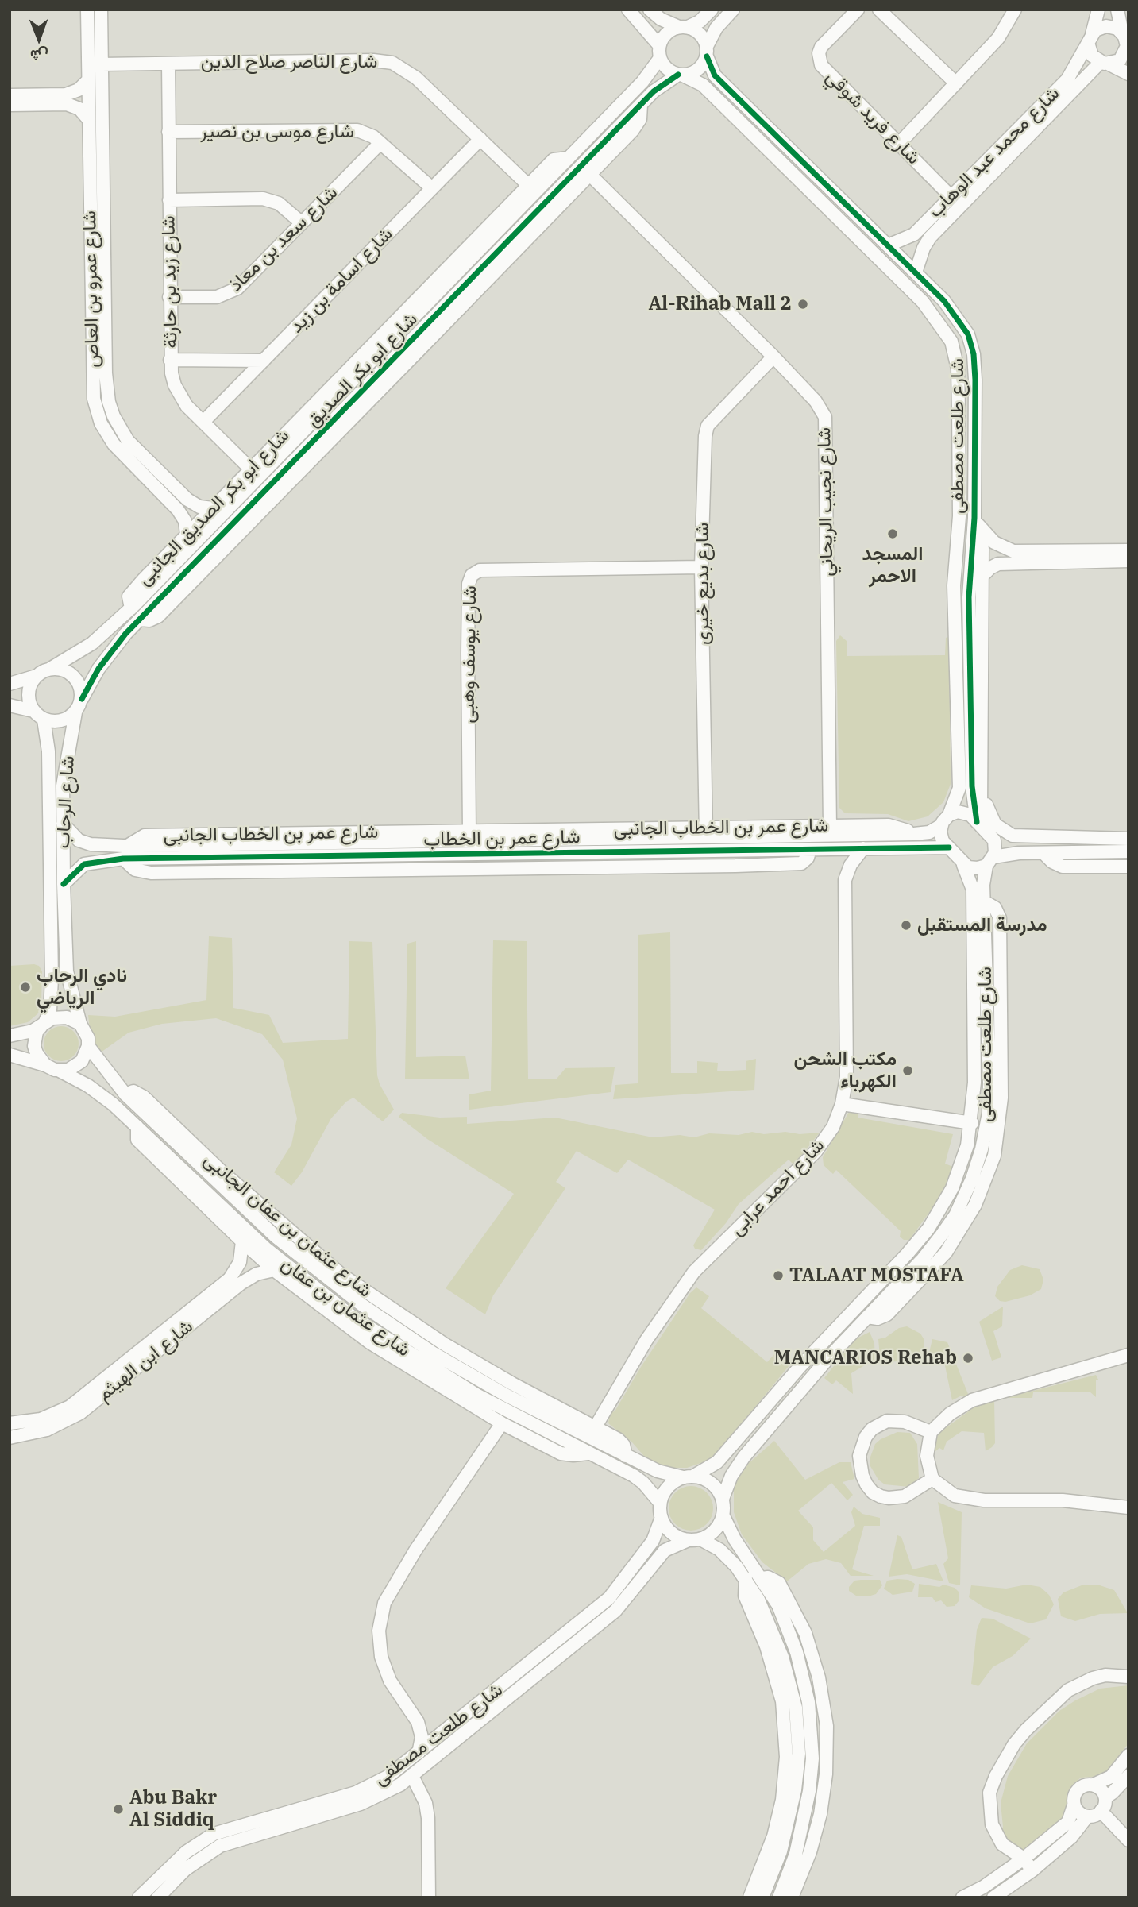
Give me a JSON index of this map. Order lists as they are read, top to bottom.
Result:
{
  "streets": {
    "street": [
      "شارع الناصر صلاح الدين",
      "شارع فريد شوقي",
      "شارع موسى بن نصير",
      "شارع محمد عبد الوهاب",
      "شارع سعد بن معاذ",
      "شارع اسامة بن زيد",
      "شارع زيد بن حارثة",
      "شارع عمرو بن العاص",
      "شارع ابو بكر الصديق",
      "شارع طلعت مصطفى",
      "شارع نجيب الريحاني",
      "شارع ابو بكر الصديق الجانبى",
      "شارع بديع خيرى",
      "شارع يوسف وهبى",
      "شارع الرحاب",
      "شارع عمر بن الخطاب الجانبى",
      "شارع عمر بن الخطاب",
      "شارع احمد عرابى",
      "شارع عثمان بن عفان الجانبى",
      "شارع عثمان بن عفان",
      "شارع ابن الهيثم"
    ]
  },
  "crossings": [
    ["شارع الناصر صلاح الدين", "شارع اسامة بن زيد"],
    ["شارع الناصر صلاح الدين", "شارع زيد بن حارثة"],
    ["شارع الناصر صلاح الدين", "شارع عمرو بن العاص"],
    ["شارع الناصر صلاح الدين", "شارع ابو بكر الصديق الجانبى"],
    ["شارع فريد شوقي", "شارع محمد عبد الوهاب"],
    ["شارع موسى بن نصير", "شارع سعد بن معاذ"],
    ["شارع موسى بن نصير", "شارع اسامة بن زيد"],
    ["شارع موسى بن نصير", "شارع زيد بن حارثة"],
    ["شارع محمد عبد الوهاب", "شارع طلعت مصطفى"],
    ["شارع سعد بن معاذ", "شارع زيد بن حارثة"],
    ["شارع اسامة بن زيد", "شارع زيد بن حارثة"],
    ["شارع زيد بن حارثة", "شارع ابو بكر الصديق الجانبى"],
    ["شارع عمرو بن العاص", "شارع ابو بكر الصديق الجانبى"],
    ["شارع ابو بكر الصديق", "شارع طلعت مصطفى"],
    ["شارع ابو بكر الصديق", "شارع ابو بكر الصديق الجانبى"],
    ["شارع ابو بكر الصديق", "شارع الرحاب"],
    ["شارع طلعت مصطفى", "شارع عمر بن الخطاب"],
    ["شارع طلعت مصطفى", "شارع عثمان بن عفان"],
    ["شارع نجيب الريحاني", "شارع ابو بكر الصديق الجانبى"],
    ["شارع نجيب الريحاني", "شارع بديع خيرى"],
    ["شارع نجيب الريحاني", "شارع عمر بن الخطاب الجانبى"],
    ["شارع بديع خيرى", "شارع يوسف وهبى"],
    ["شارع بديع خيرى", "شارع عمر بن الخطاب الجانبى"],
    ["شارع بديع خيرى", "شارع عمر بن الخطاب"],
    ["شارع يوسف وهبى", "شارع عمر بن الخطاب الجانبى"],
    ["شارع الرحاب", "شارع عمر بن الخطاب"],
    ["شارع الرحاب", "شارع عثمان بن عفان"],
    ["شارع عمر بن الخطاب الجانبى", "شارع عمر بن الخطاب"],
    ["شارع عمر بن الخطاب", "شارع احمد عرابى"],
    ["شارع احمد عرابى", "شارع عثمان بن عفان الجانبى"],
    ["شارع عثمان بن عفان الجانبى", "شارع عثمان بن عفان"],
    ["شارع عثمان بن عفان الجانبى", "شارع ابن الهيثم"]
  ],
  "places": [
    "Al-Rihab Mall 2",
    "المسجد الاحمر",
    "مدرسة المستقبل",
    "نادي الرحاب الرياضي",
    "مكتب الشحن الكهرباء",
    "TALAAT MOSTAFA",
    "MANCARIOS Rehab",
    "Abu Bakr Al Siddiq"
  ],
  "north": "bottom"
}
